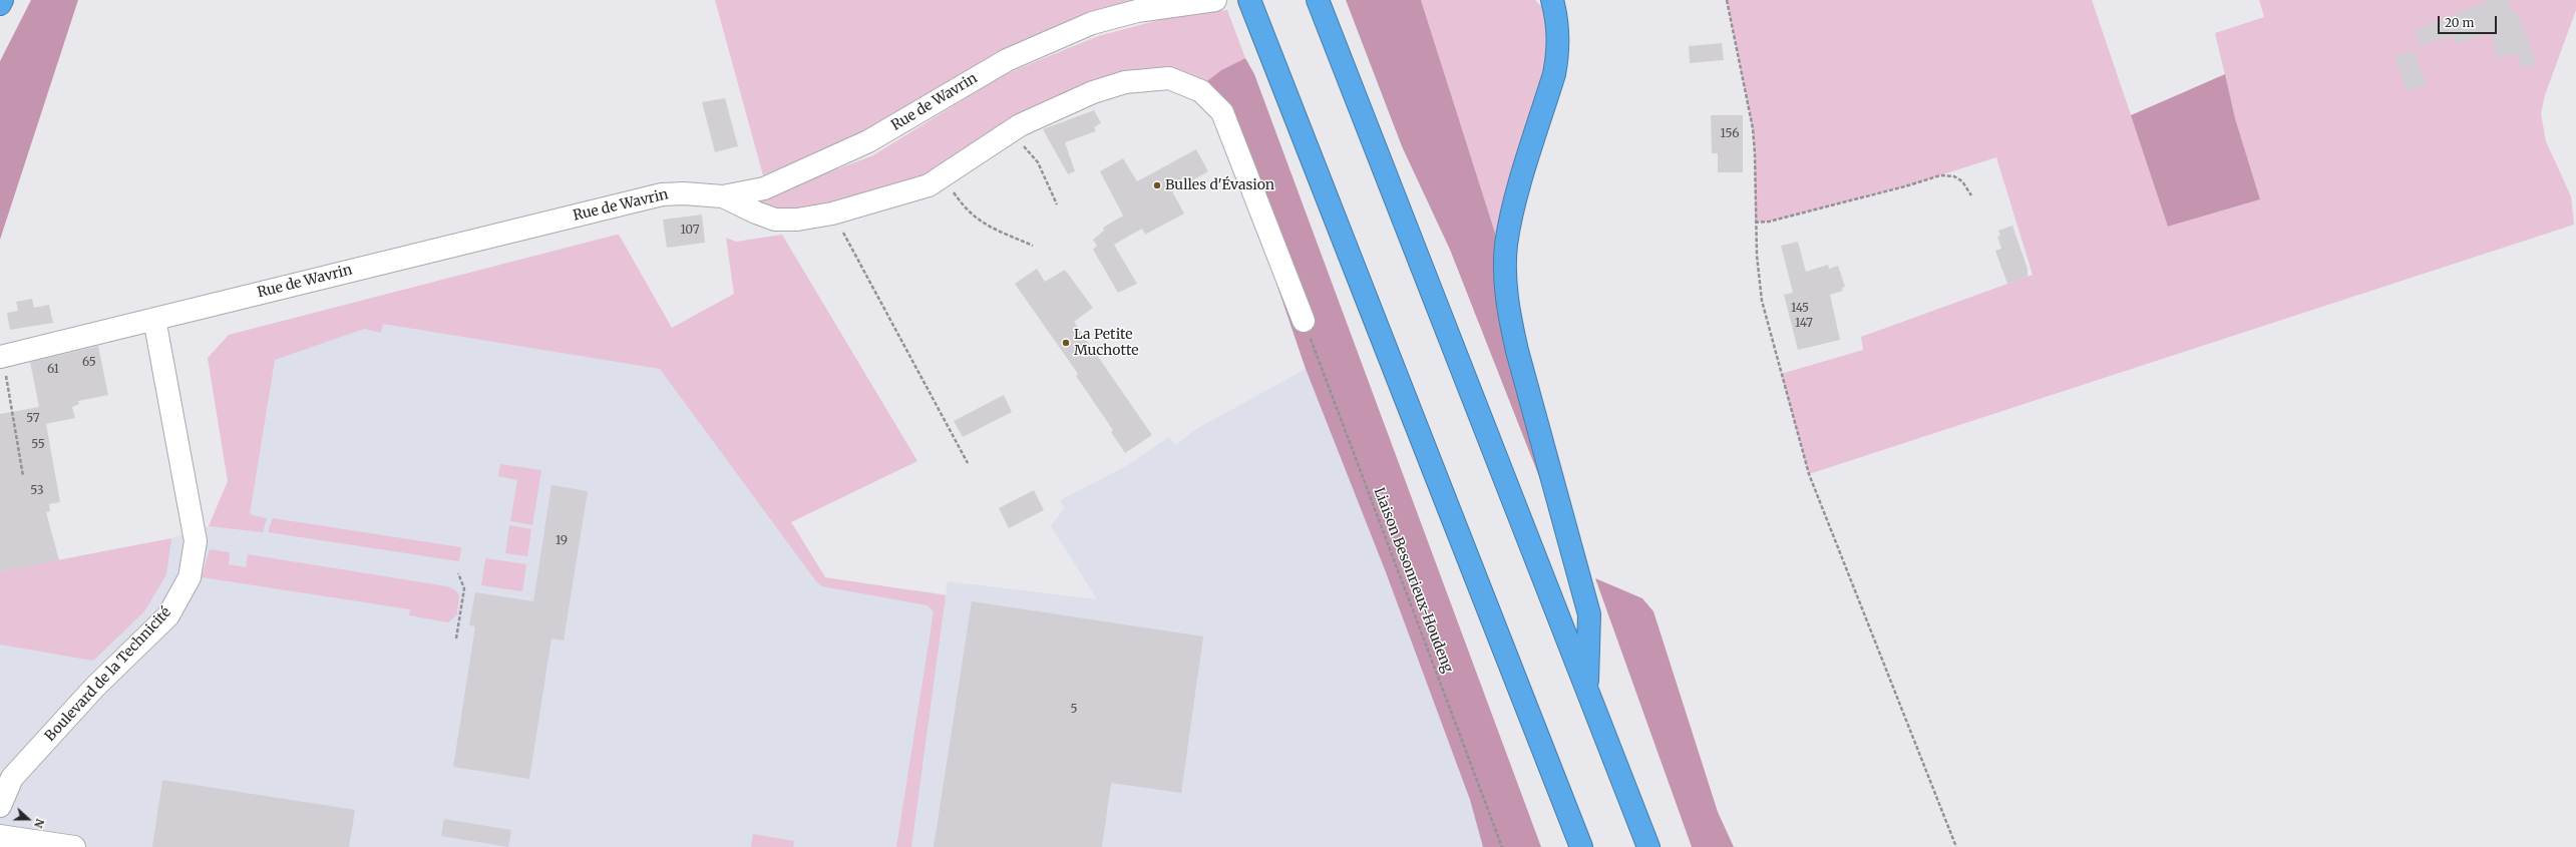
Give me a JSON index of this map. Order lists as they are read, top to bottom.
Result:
{
  "streets": {
    "street": ["Rue de Wavrin", "Boulevard de la Technicité"],
    "path": ["Liaison Besonrieux-Houdeng"]
  },
  "crossings": [
    ["Rue de Wavrin", "Boulevard de la Technicité"]
  ],
  "places": ["Bulles d'Évasion", "La Petite Muchotte"],
  "house_numbers": [
    "156",
    "107",
    "145",
    "147",
    "65",
    "61",
    "57",
    "55",
    "53",
    "19",
    "5"
  ],
  "scale_bar": "20 m",
  "north": "right"
}
